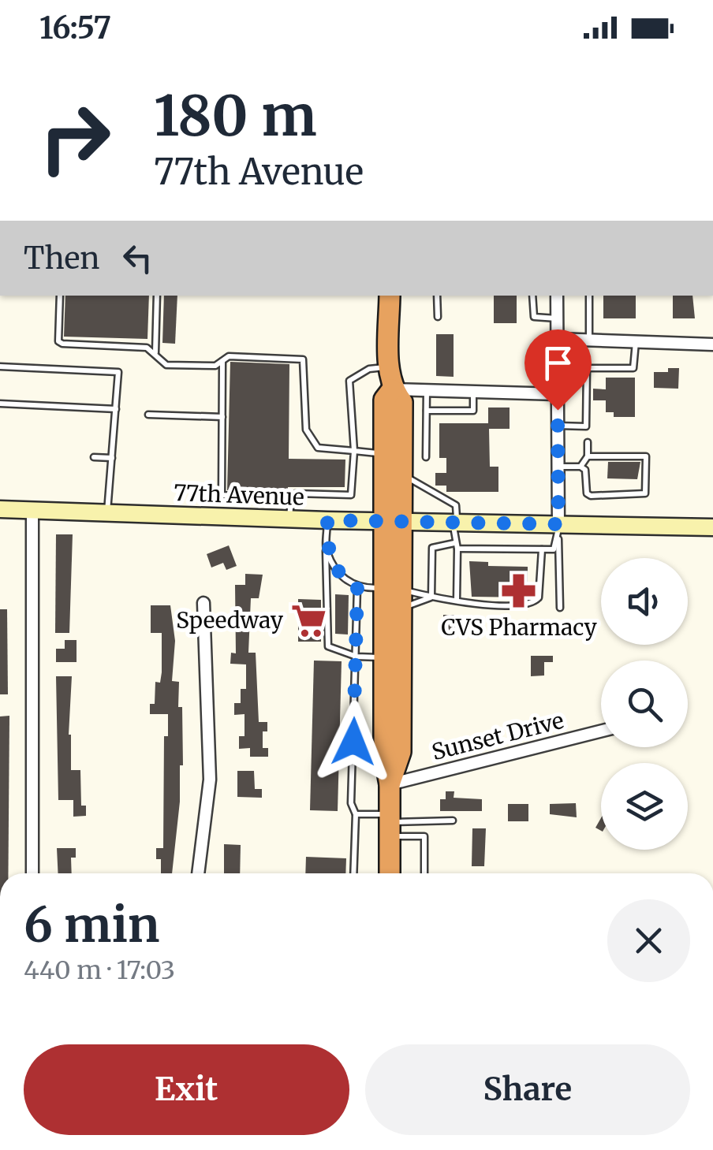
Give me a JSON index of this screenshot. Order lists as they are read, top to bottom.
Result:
{
  "streets": {
    "street": ["77th Avenue", "Sunset Drive"]
  },
  "places": {
    "pharmacy": ["CVS Pharmacy"],
    "supermarket": ["Speedway"]
  },
  "page": {
    "status": "16:57",
    "turn": ["180 m", "77th Avenue"],
    "then": "Then",
    "heading": ["6 min", "440 m · 17:03"],
    "buttons": ["Exit", "Share"]
  }
}
